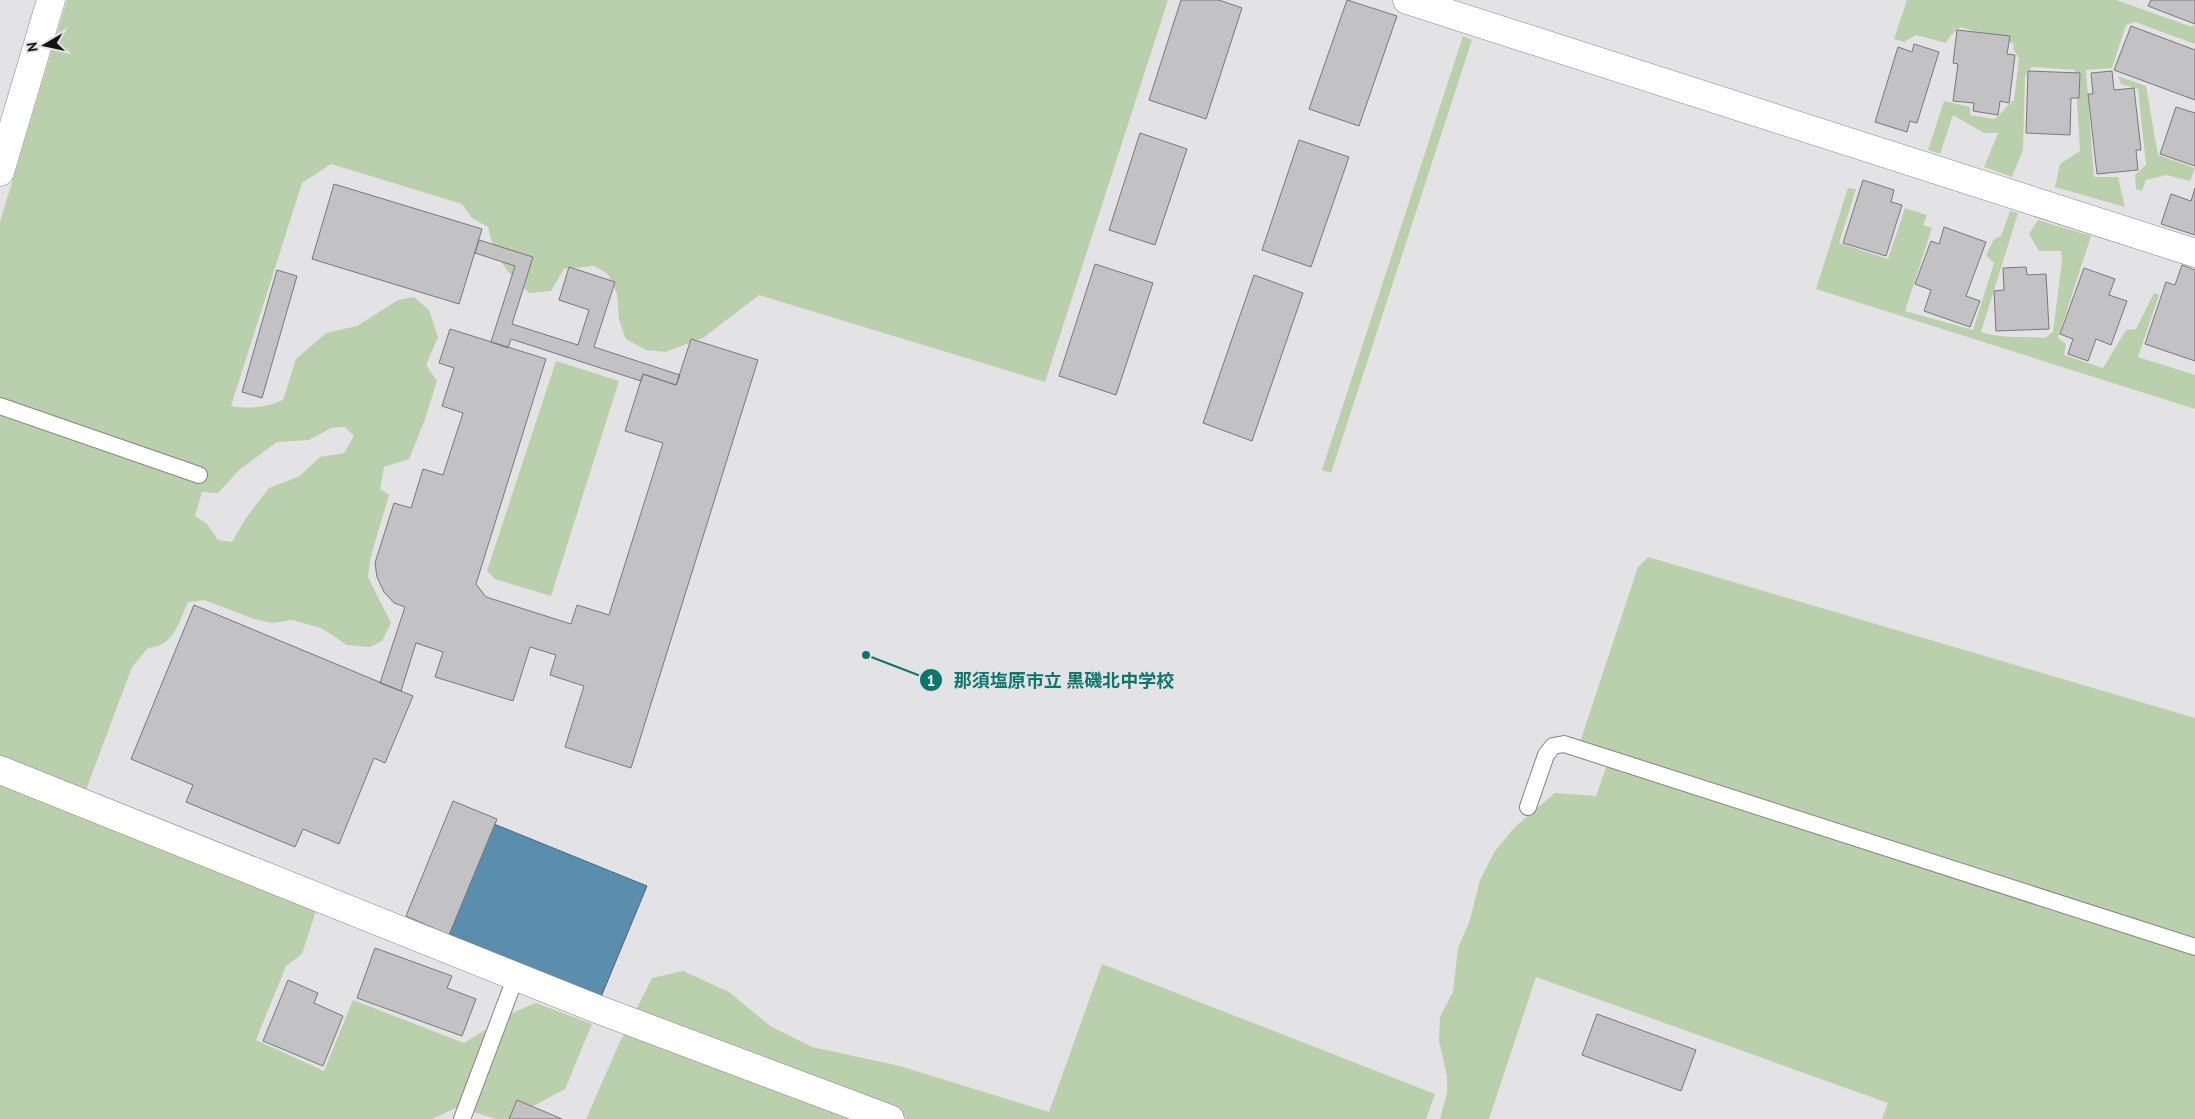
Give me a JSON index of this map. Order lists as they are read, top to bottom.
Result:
{
  "places": ["那須塩原市立 黒磯北中学校"],
  "north": "left"
}
